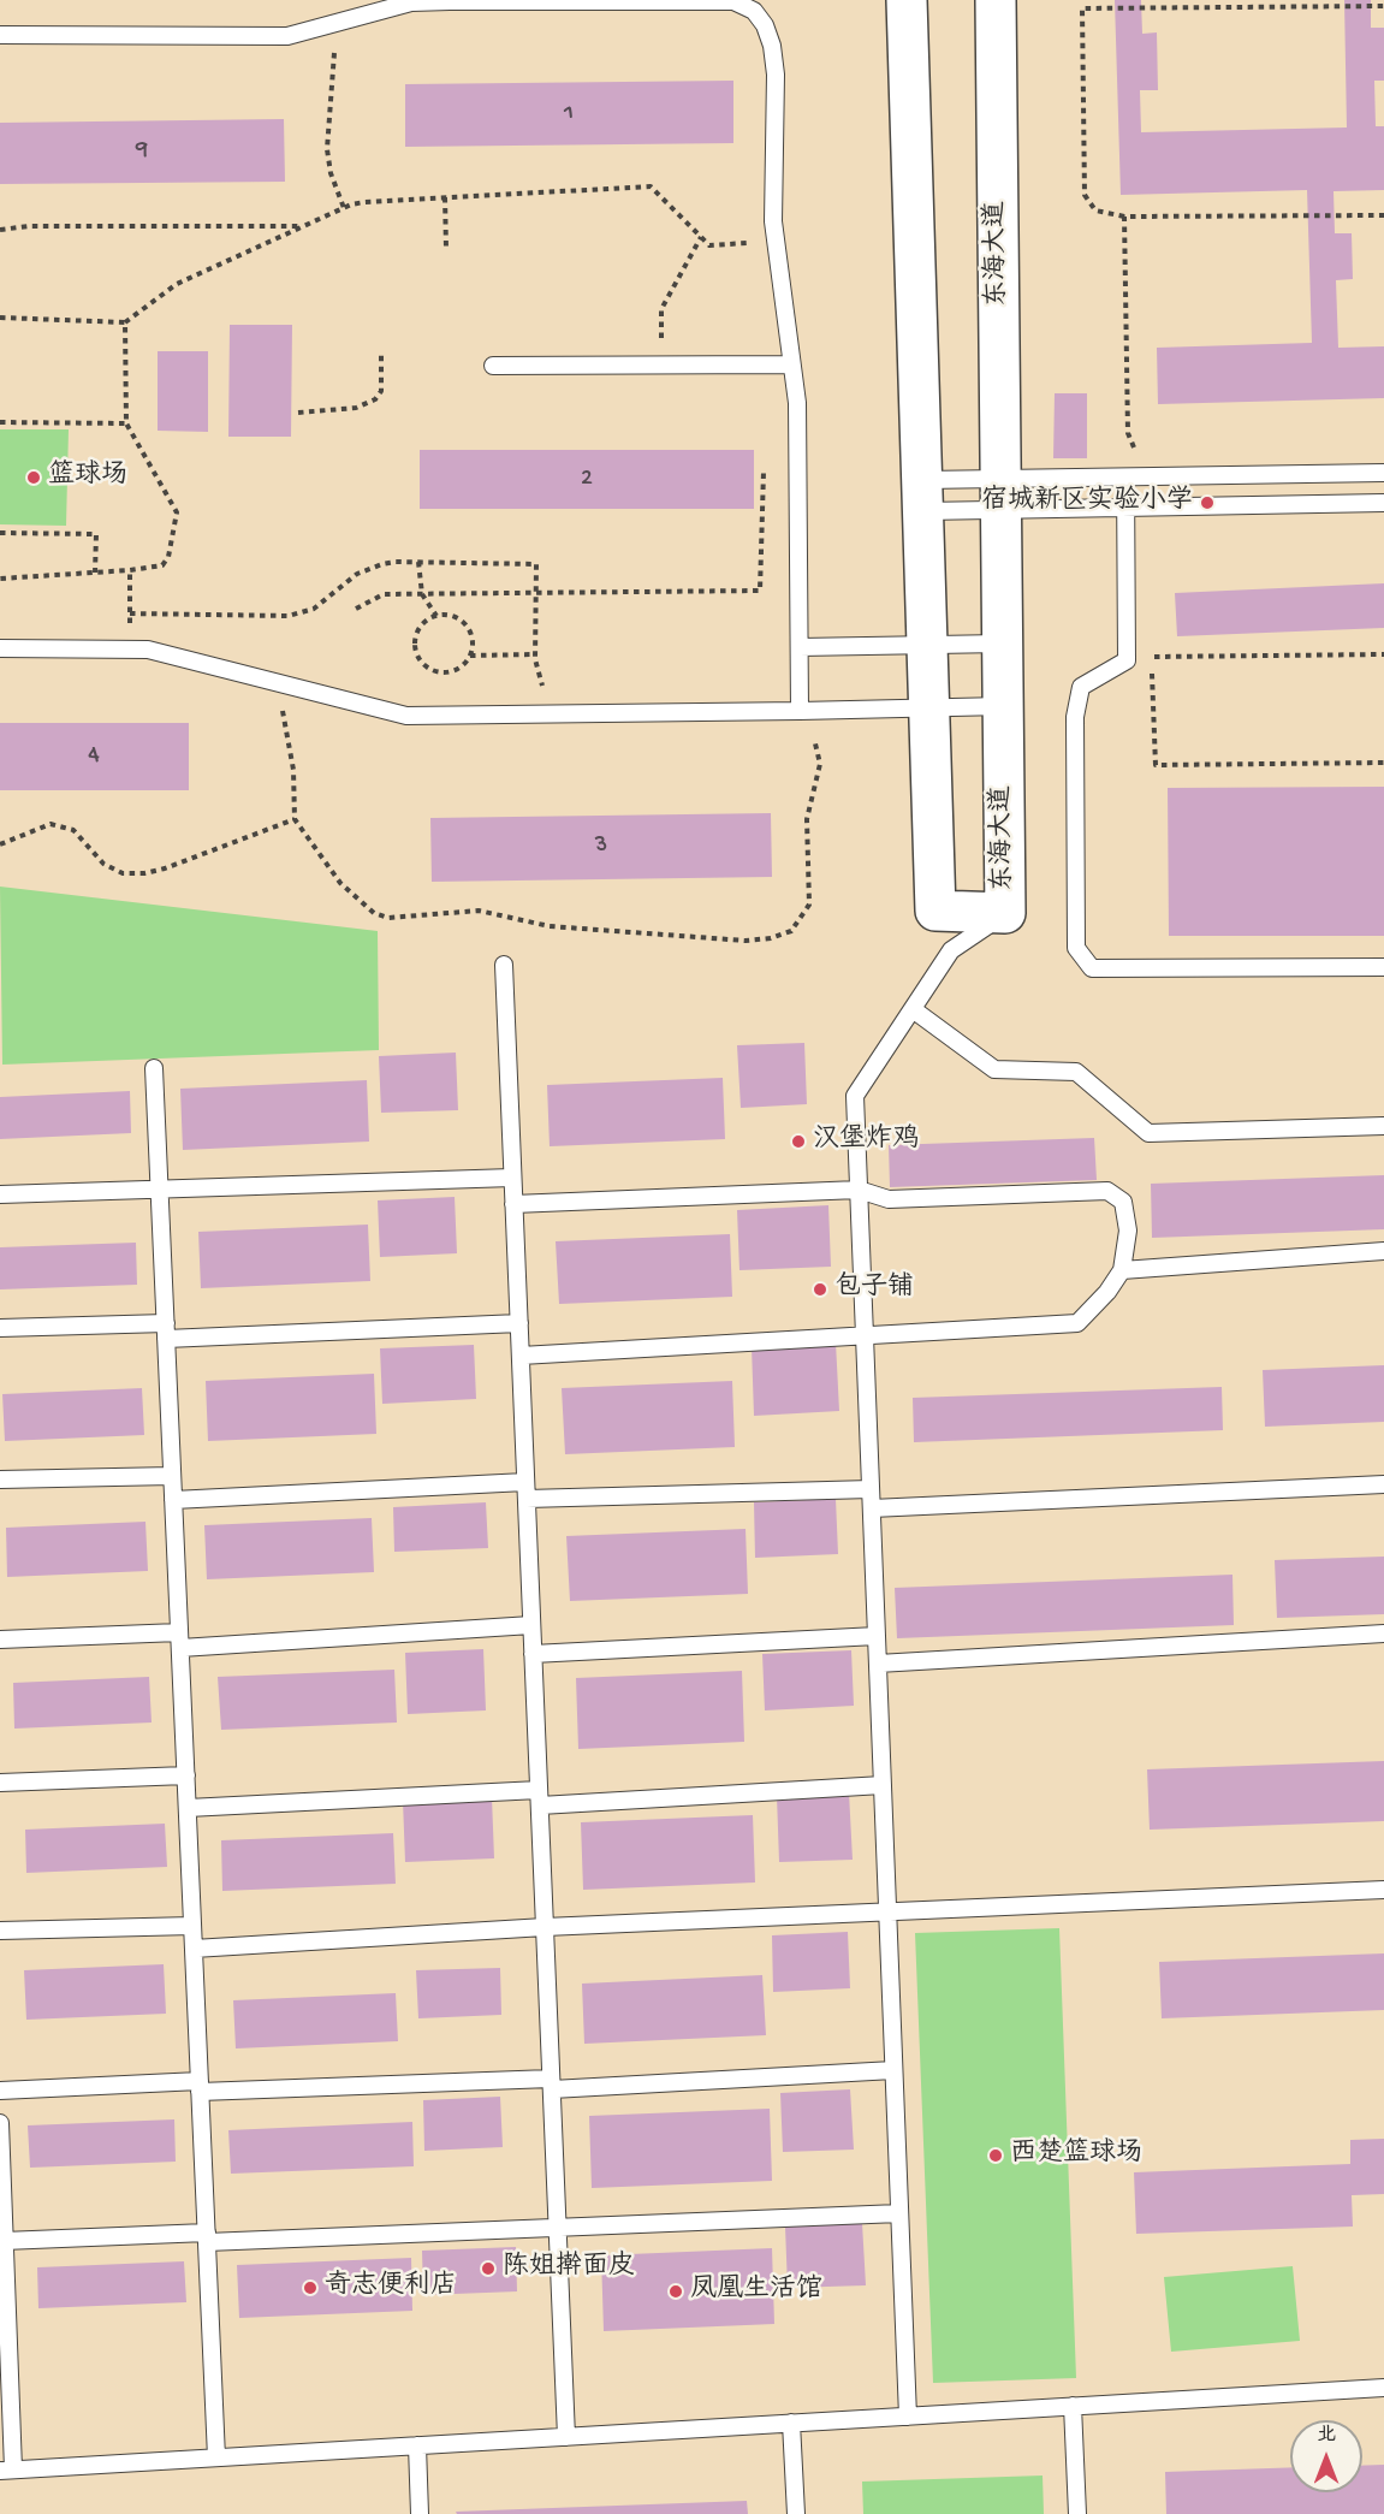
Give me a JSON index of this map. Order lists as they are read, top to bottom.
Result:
{
  "streets": {
    "street": ["东海大道"]
  },
  "places": [
    "篮球场",
    "宿城新区实验小学",
    "汉堡炸鸡",
    "包子铺",
    "西楚篮球场",
    "陈姐擀面皮",
    "奇志便利店",
    "凤凰生活馆"
  ],
  "house_numbers": [
    "1",
    "9",
    "2",
    "4",
    "3"
  ],
  "north": "top"
}
